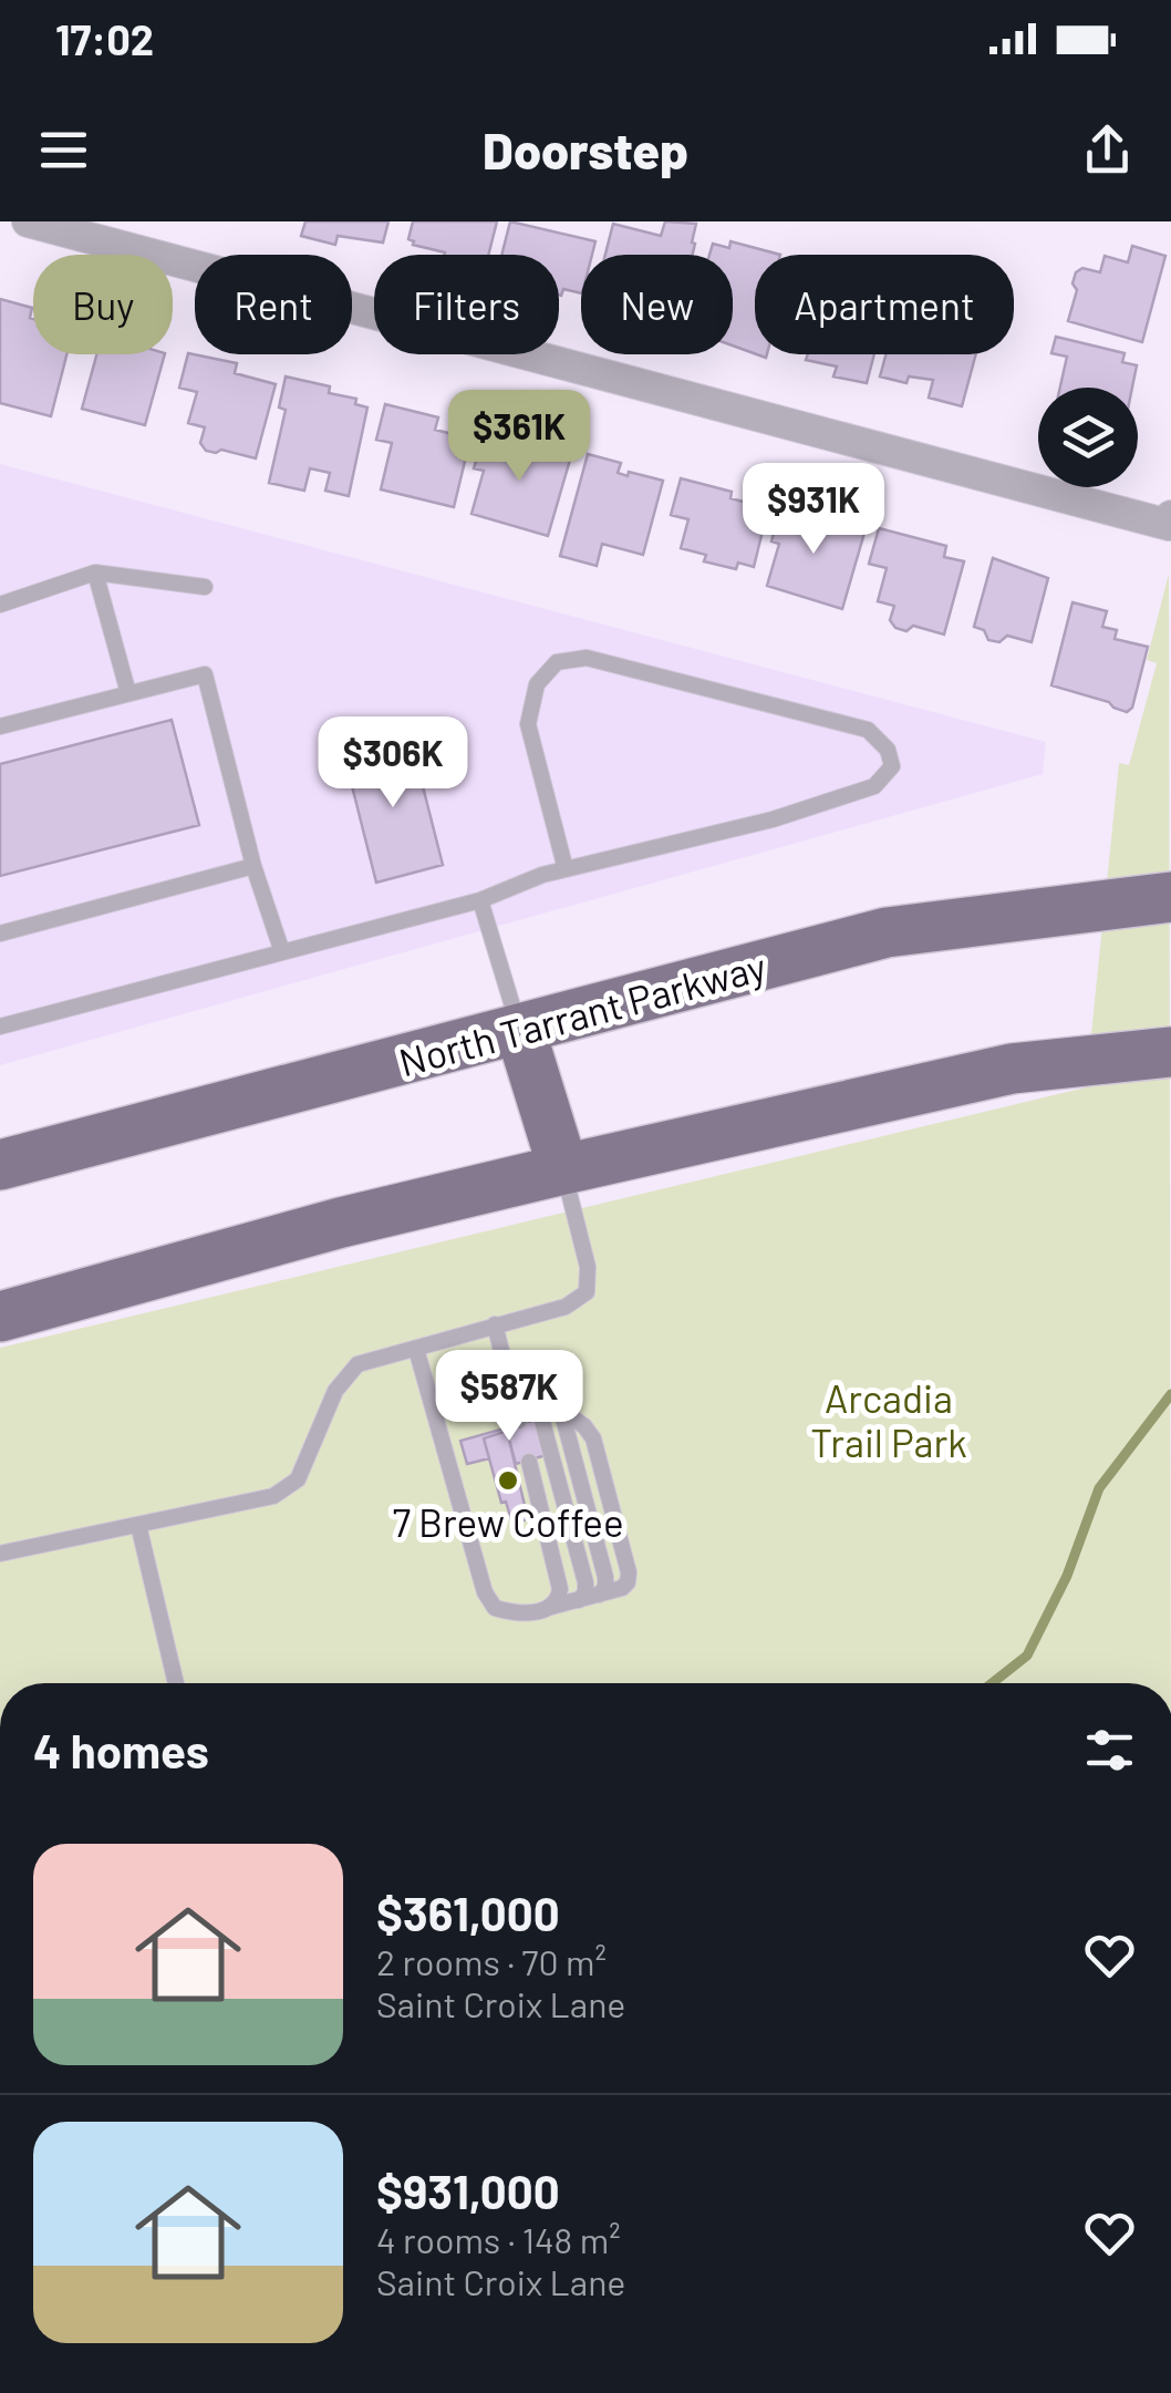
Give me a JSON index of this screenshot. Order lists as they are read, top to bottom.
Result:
{
  "streets": {
    "main road": ["North Tarrant Parkway"]
  },
  "parks": ["Arcadia Trail Park"],
  "places": ["7 Brew Coffee"],
  "page": {
    "status": "17:02",
    "header": "Doorstep",
    "chip": [
      "Buy",
      "Rent",
      "Filters",
      "New",
      "Apartment"
    ],
    "price": [
      "$361K",
      "$931K",
      "$306K",
      "$587K"
    ],
    "heading": "4 homes",
    "list": [
      {
        "name": "$361,000",
        "note": "2 rooms · 70 m² · Saint Croix Lane"
      },
      {
        "name": "$931,000",
        "note": "4 rooms · 148 m² · Saint Croix Lane"
      }
    ]
  }
}
